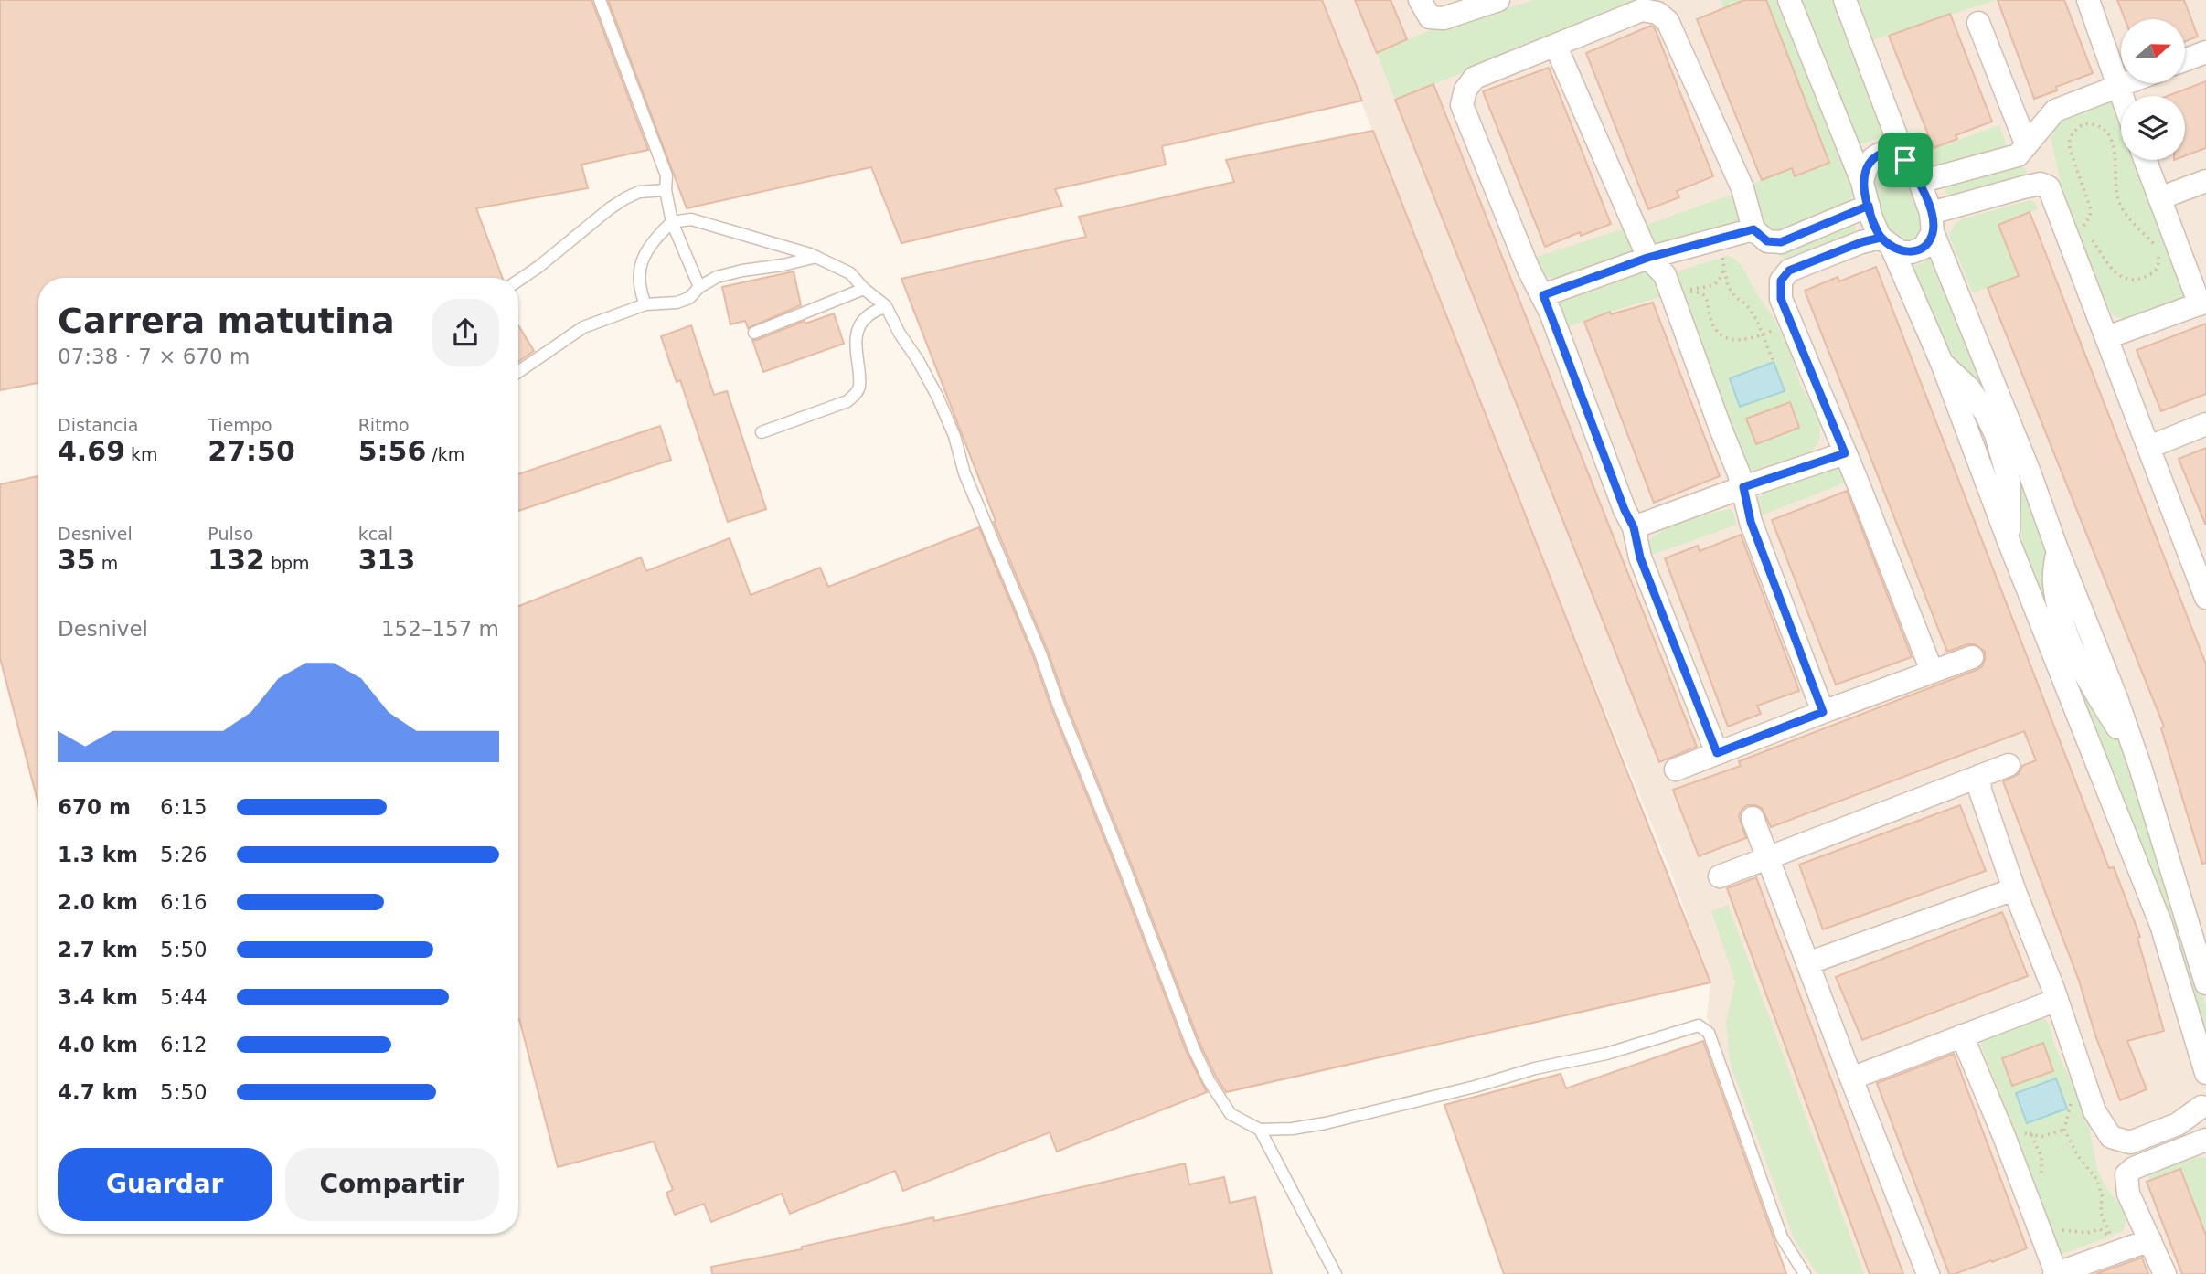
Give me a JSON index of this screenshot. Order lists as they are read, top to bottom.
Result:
{
  "north": "right",
  "page": {
    "heading": ["Carrera matutina", "07:38 · 7 × 670 m"],
    "stats": [
      ["Distancia", "4.69 km"],
      ["Tiempo", "27:50"],
      ["Ritmo", "5:56 /km"],
      ["Desnivel", "35 m"],
      ["Pulso", "132 bpm"],
      ["kcal", "313"]
    ],
    "chart": ["Desnivel", "152–157 m"],
    "list": [
      {
        "name": "670 m",
        "note": "6:15"
      },
      {
        "name": "1.3 km",
        "note": "5:26"
      },
      {
        "name": "2.0 km",
        "note": "6:16"
      },
      {
        "name": "2.7 km",
        "note": "5:50"
      },
      {
        "name": "3.4 km",
        "note": "5:44"
      },
      {
        "name": "4.0 km",
        "note": "6:12"
      },
      {
        "name": "4.7 km",
        "note": "5:50"
      }
    ],
    "buttons": ["Guardar", "Compartir"]
  }
}
